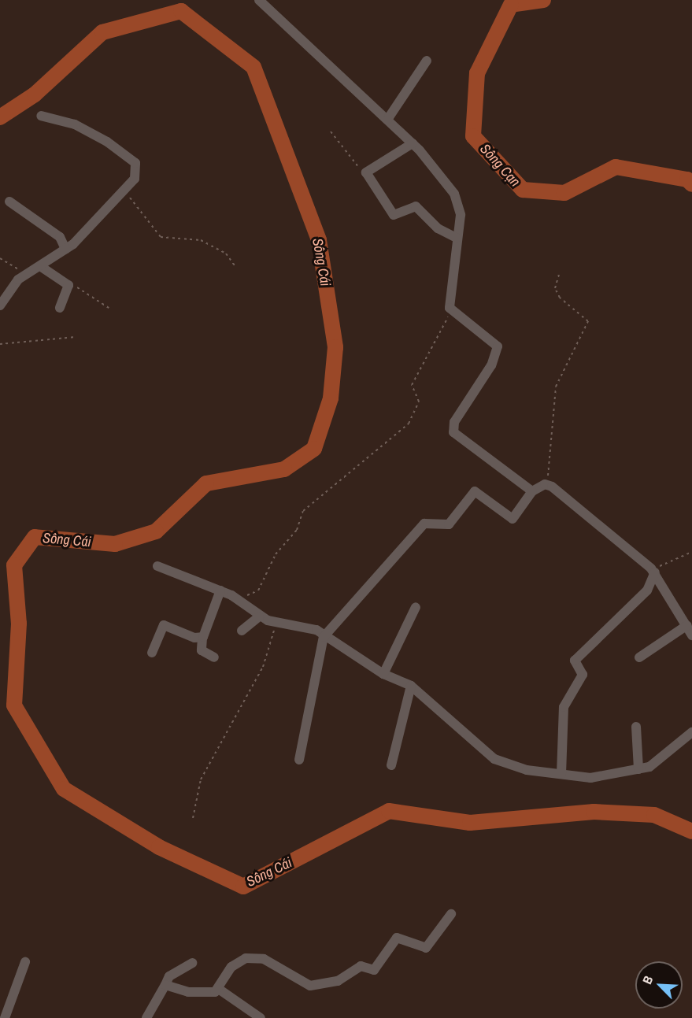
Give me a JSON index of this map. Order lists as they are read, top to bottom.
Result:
{
  "water": ["Sông Cạn", "Sông Cái"],
  "north": "top left"
}
